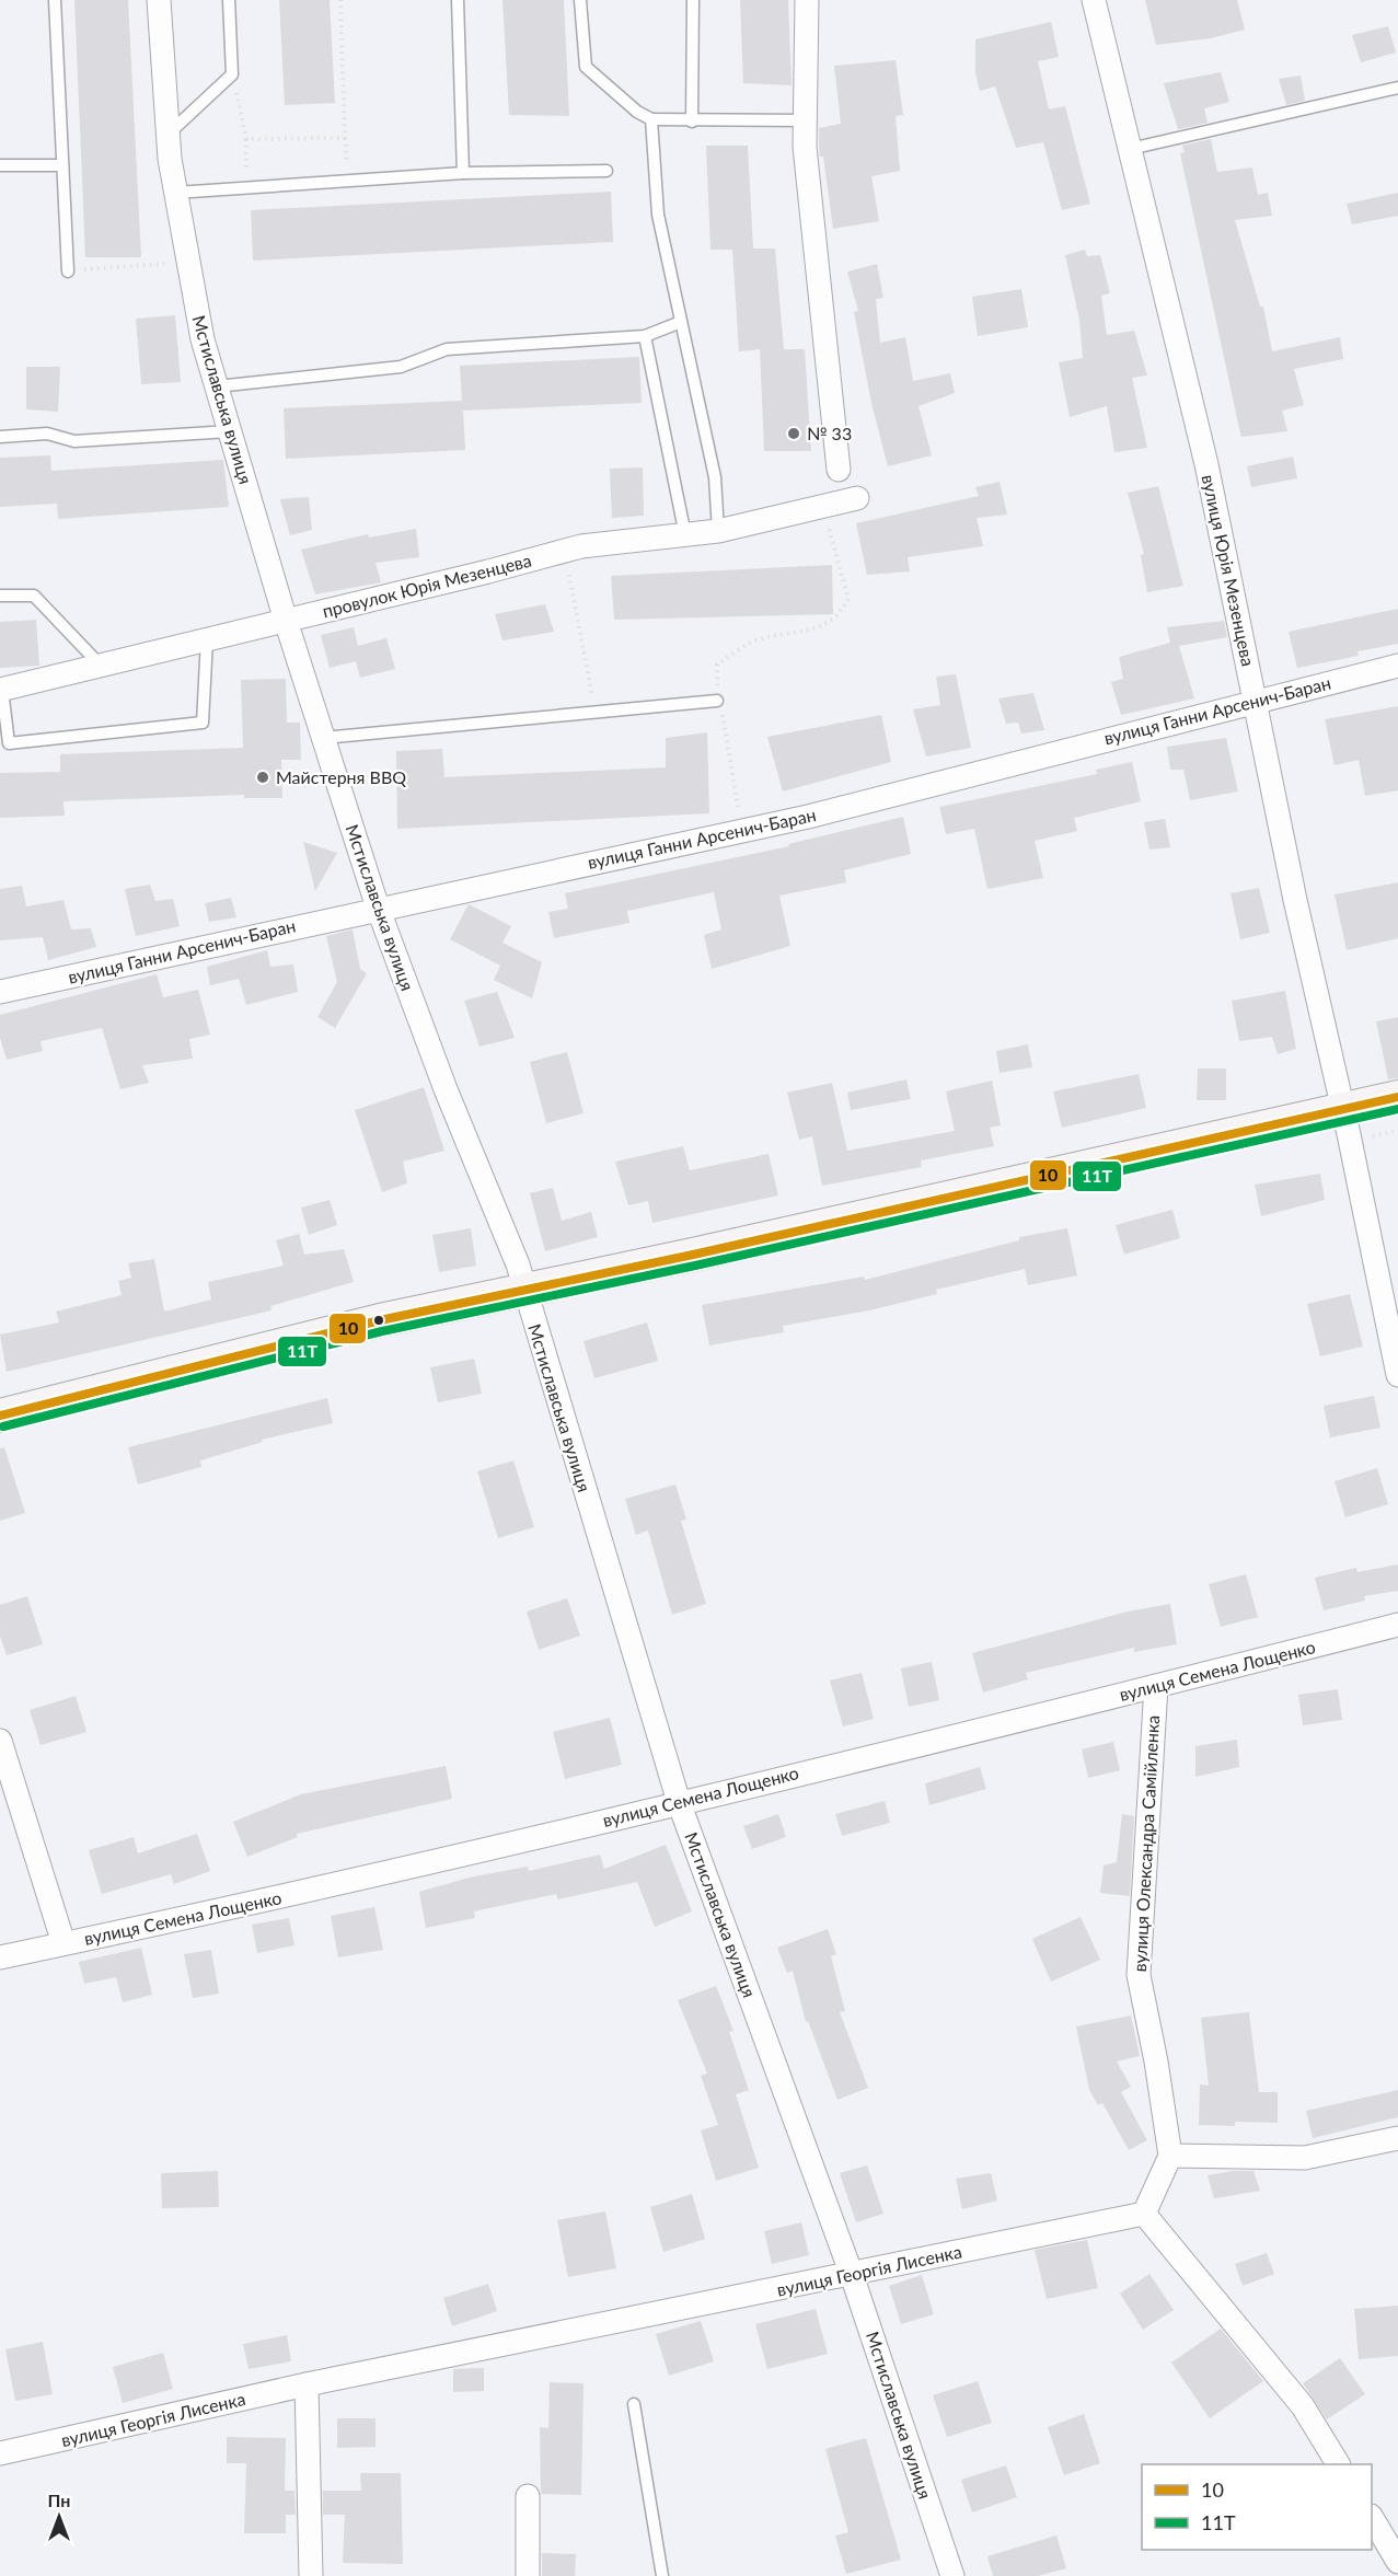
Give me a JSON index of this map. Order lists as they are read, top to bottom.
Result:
{
  "streets": {
    "street": [
      "Мстиславська вулиця",
      "вулиця Юрія Мезенцева",
      "провулок Юрія Мезенцева",
      "вулиця Ганни Арсенич-Баран",
      "вулиця Семена Лощенко",
      "вулиця Олександра Самійленка",
      "вулиця Георгія Лисенка"
    ]
  },
  "crossings": [
    ["Мстиславська вулиця", "провулок Юрія Мезенцева"],
    ["Мстиславська вулиця", "вулиця Ганни Арсенич-Баран"],
    ["Мстиславська вулиця", "вулиця Семена Лощенко"],
    ["Мстиславська вулиця", "вулиця Георгія Лисенка"],
    ["вулиця Юрія Мезенцева", "вулиця Ганни Арсенич-Баран"],
    ["вулиця Семена Лощенко", "вулиця Олександра Самійленка"]
  ],
  "places": ["№ 33", "Майстерня BBQ"],
  "lines": ["transit line 10", "transit line 11Т"],
  "legend": ["10", "11Т"],
  "north": "top"
}
